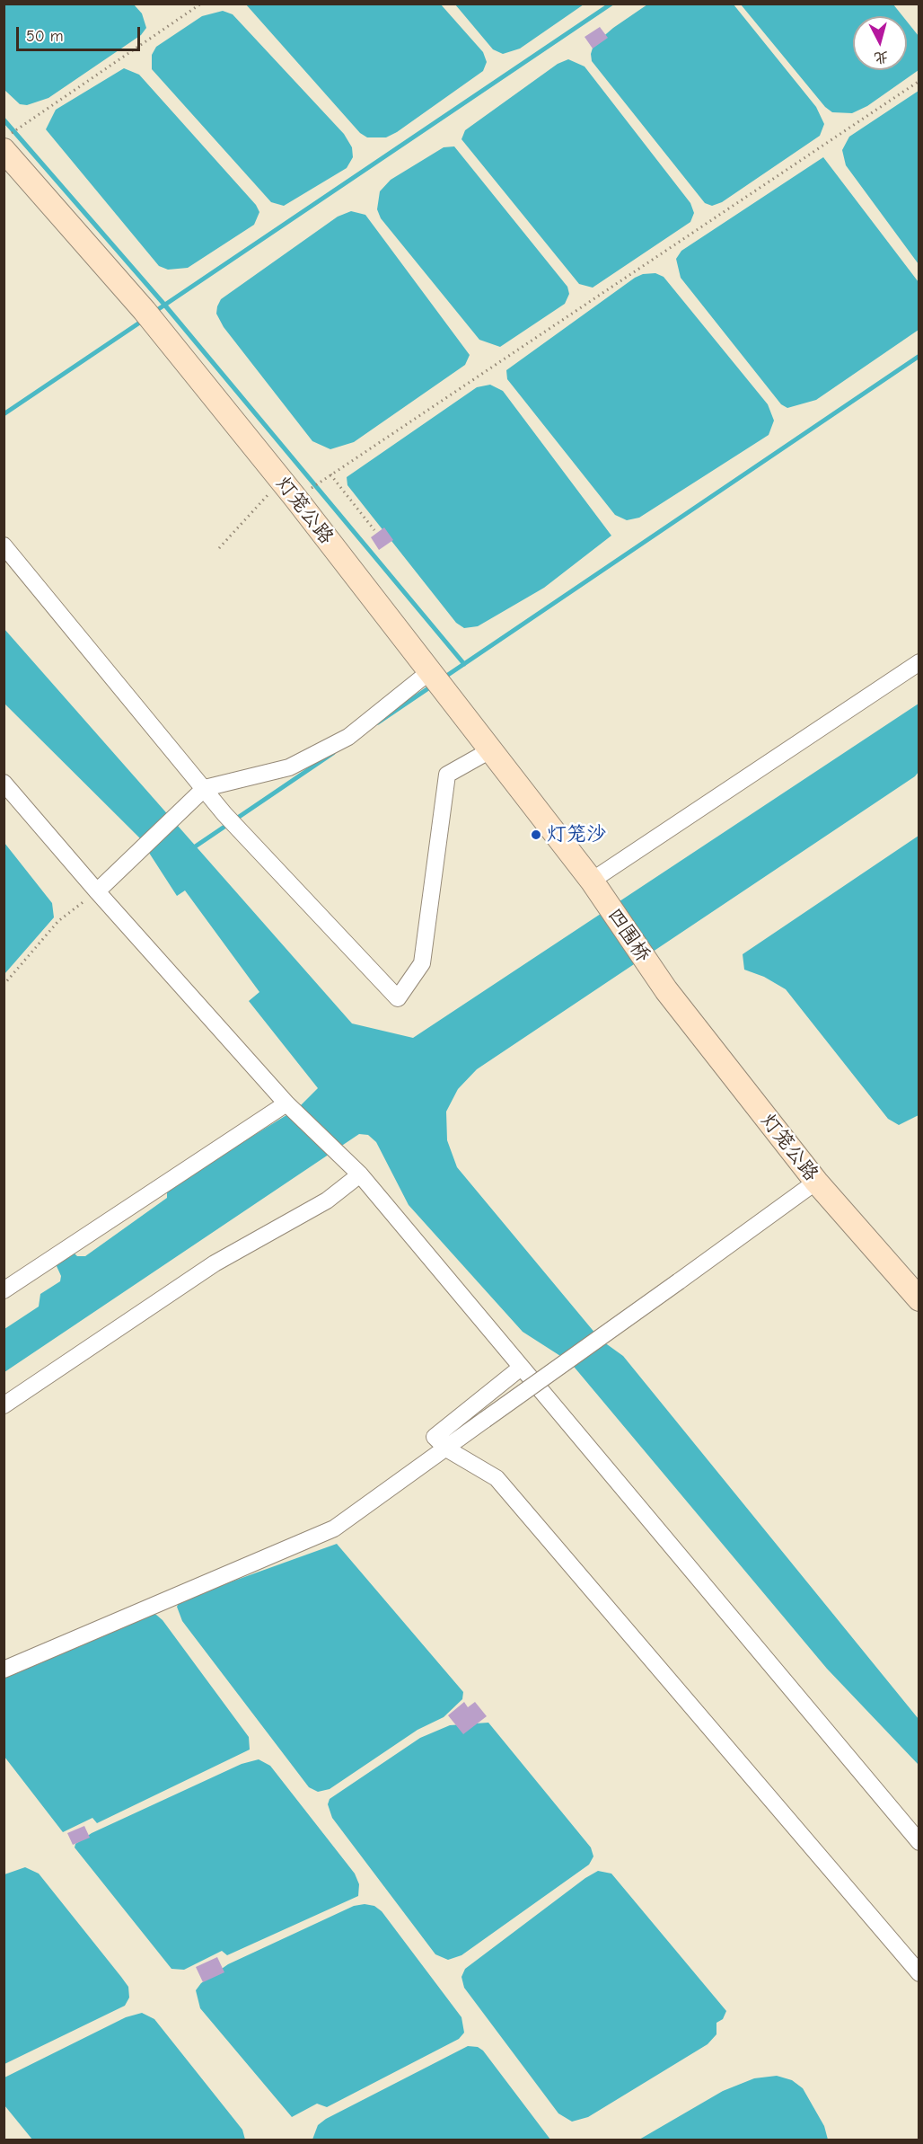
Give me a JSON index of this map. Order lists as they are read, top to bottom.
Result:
{
  "streets": {
    "street": ["灯笼公路", "四围桥"]
  },
  "crossings": [
    ["灯笼公路", "四围桥"]
  ],
  "places": ["灯笼沙"],
  "scale_bar": "50 m",
  "north": "bottom"
}
